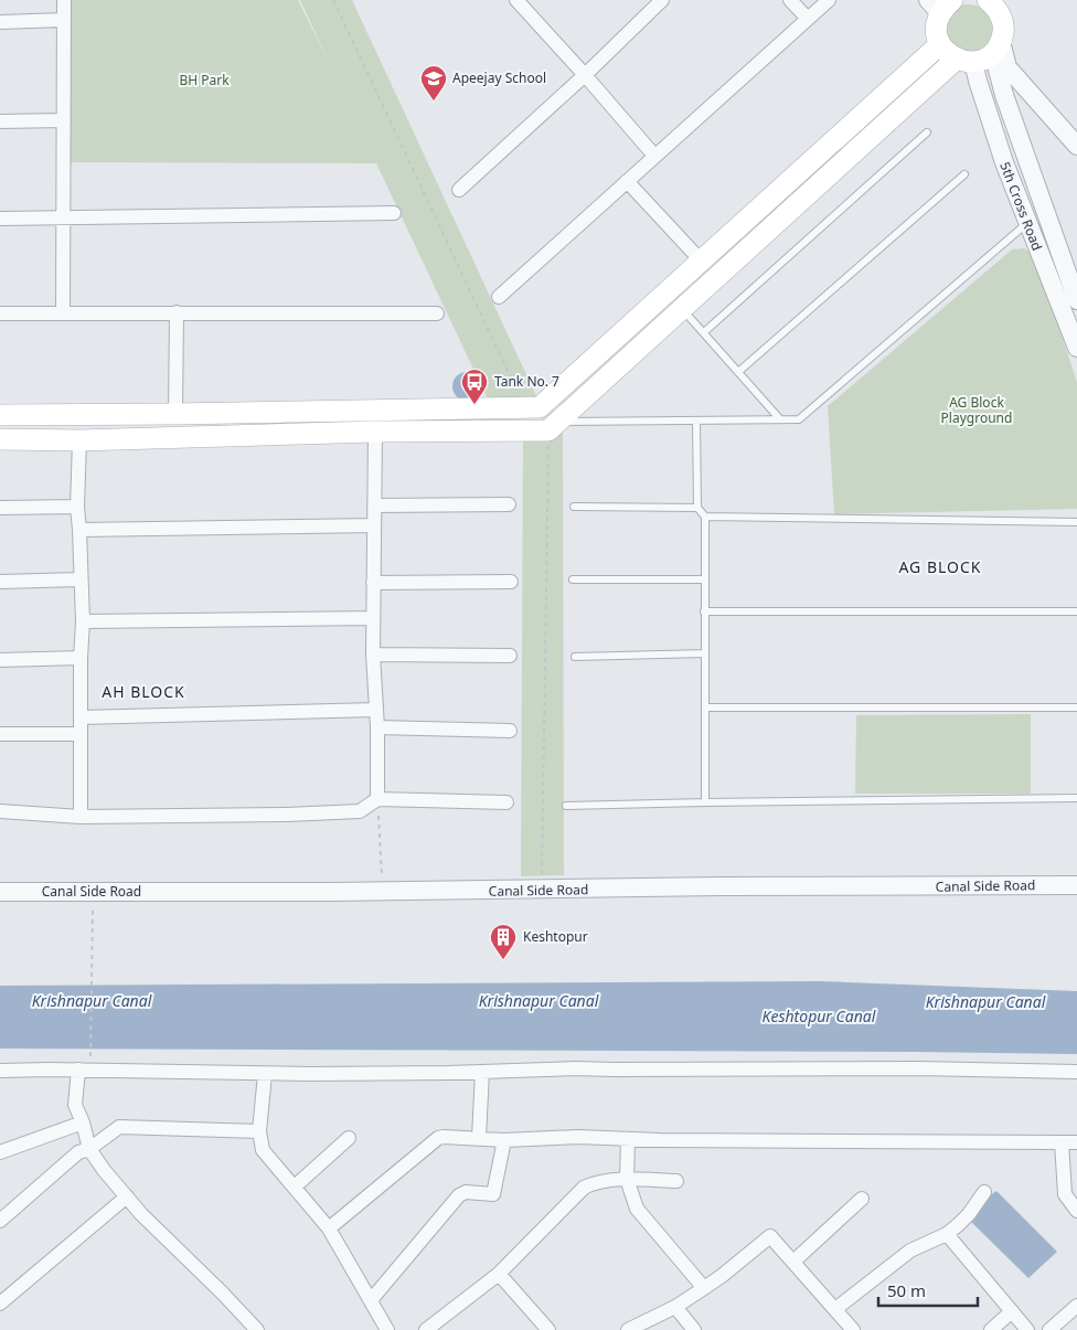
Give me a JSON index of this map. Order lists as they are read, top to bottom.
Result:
{
  "streets": {
    "street": ["5th Cross Road", "Canal Side Road"]
  },
  "districts": ["AG BLOCK", "AH BLOCK"],
  "water": ["Krishnapur Canal", "Keshtopur Canal"],
  "parks": ["BH Park", "AG Block Playground"],
  "places": {
    "school or university": ["Apeejay School"],
    "bus stop": ["Tank No. 7"],
    "building": ["Keshtopur"]
  },
  "scale_bar": "50 m"
}
